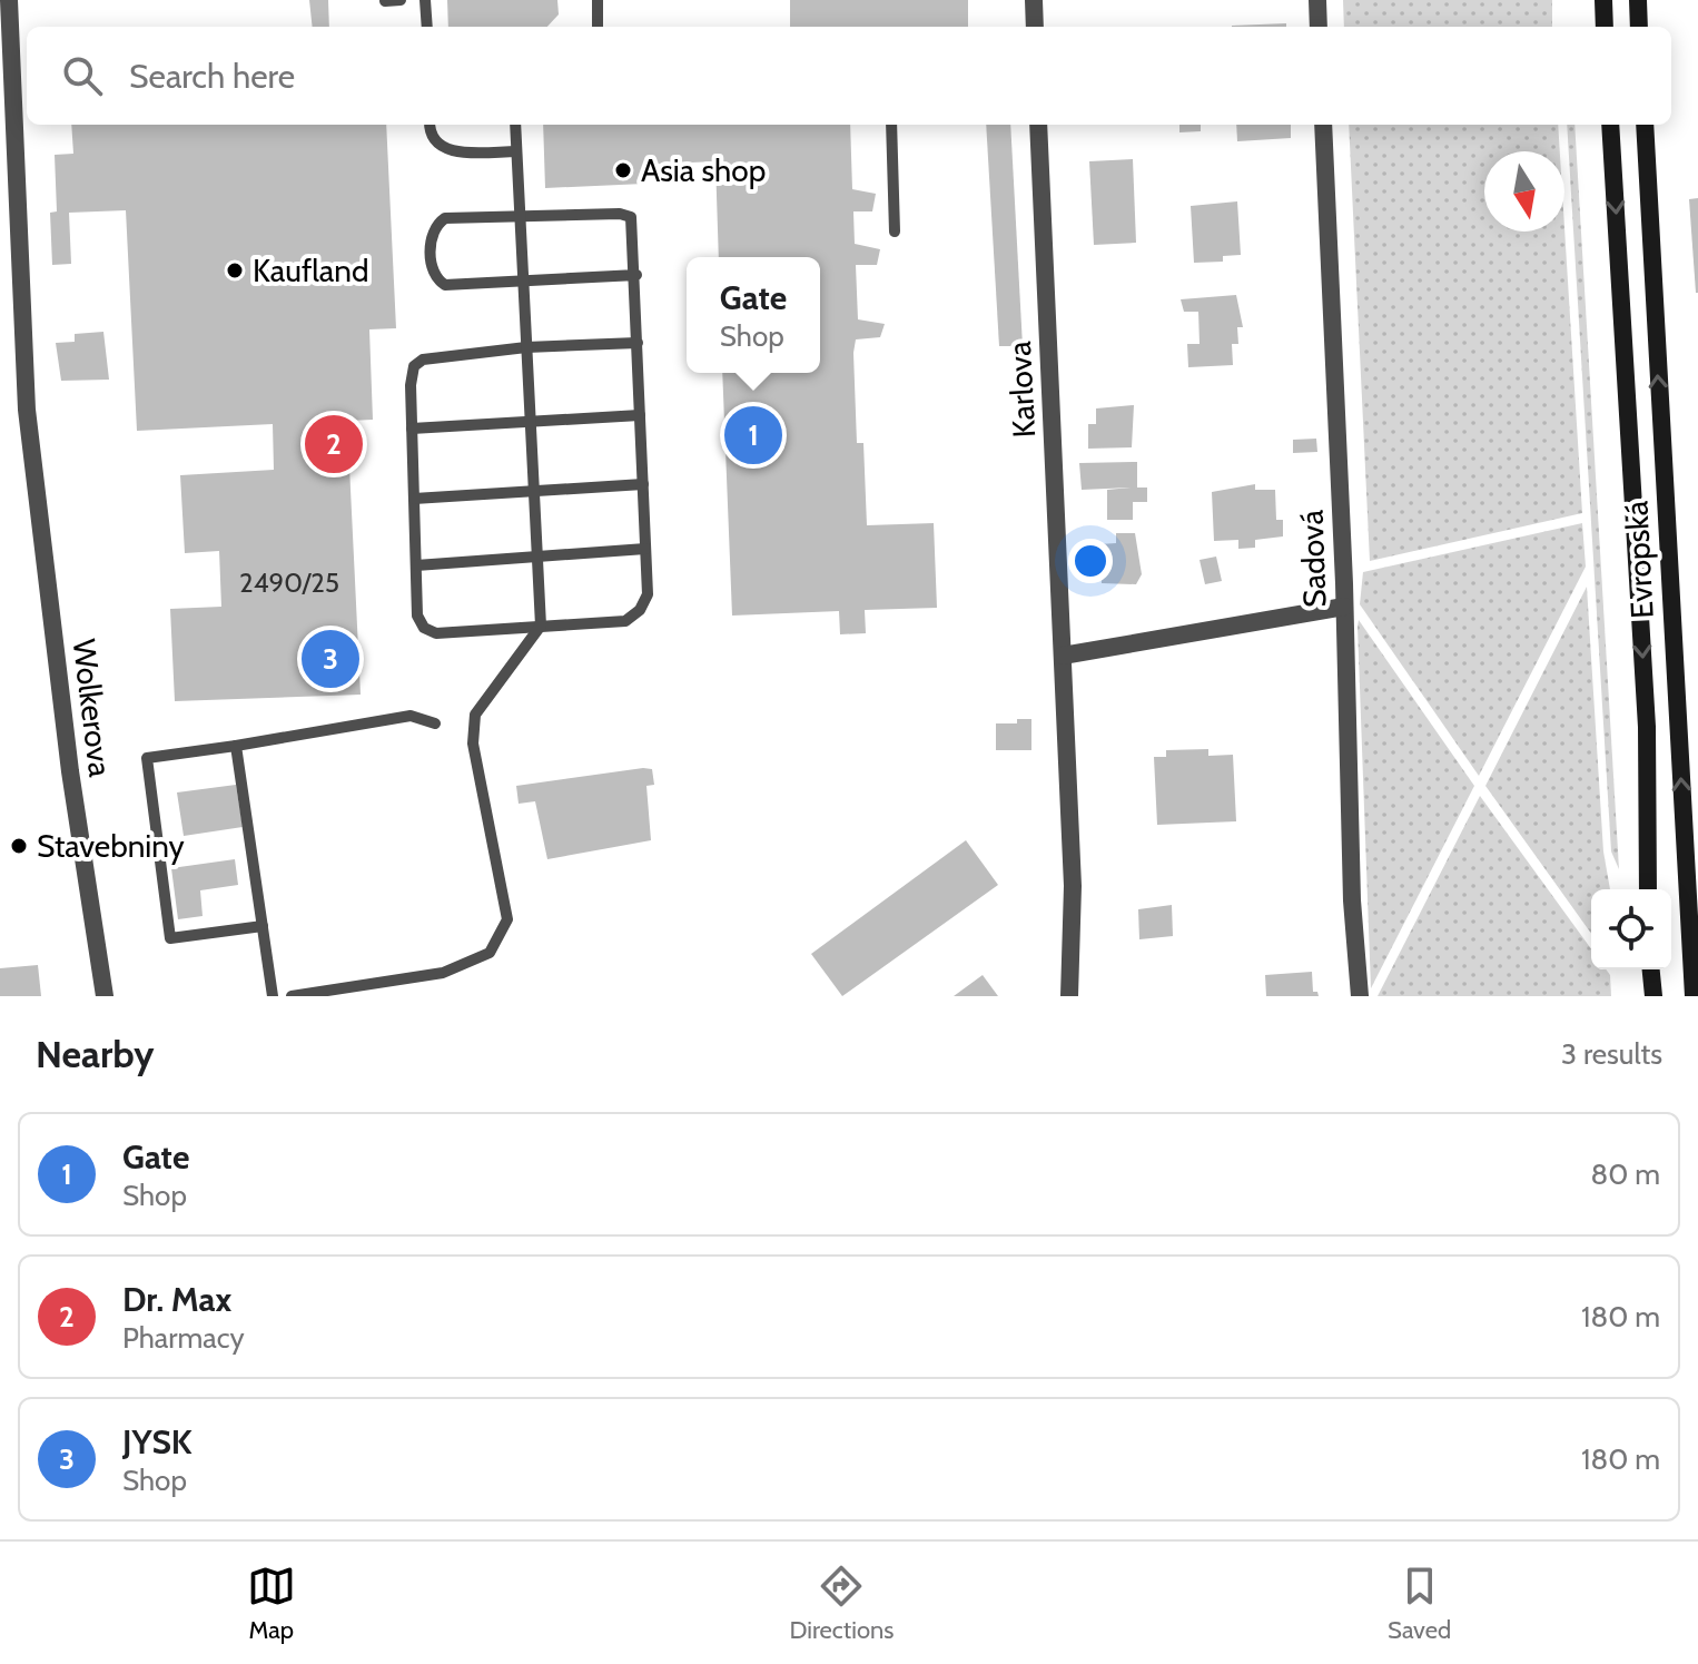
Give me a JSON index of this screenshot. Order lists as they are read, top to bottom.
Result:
{
  "streets": {
    "main road": ["Evropská"],
    "street": ["Karlova", "Sadová", "Wolkerova"]
  },
  "places": ["Asia shop", "Kaufland", "Stavebniny"],
  "house_numbers": ["2490/25"],
  "north": "bottom",
  "page": {
    "search": "Search here",
    "popup": ["Gate", "Shop"],
    "pins": ["1", "2", "3"],
    "heading": ["Nearby", "3 results"],
    "list": [
      {
        "mark": "1",
        "name": "Gate",
        "note": "Shop",
        "value": "80 m"
      },
      {
        "mark": "2",
        "name": "Dr. Max",
        "note": "Pharmacy",
        "value": "180 m"
      },
      {
        "mark": "3",
        "name": "JYSK",
        "note": "Shop",
        "value": "180 m"
      }
    ],
    "nav": ["Map", "Directions", "Saved"]
  }
}
